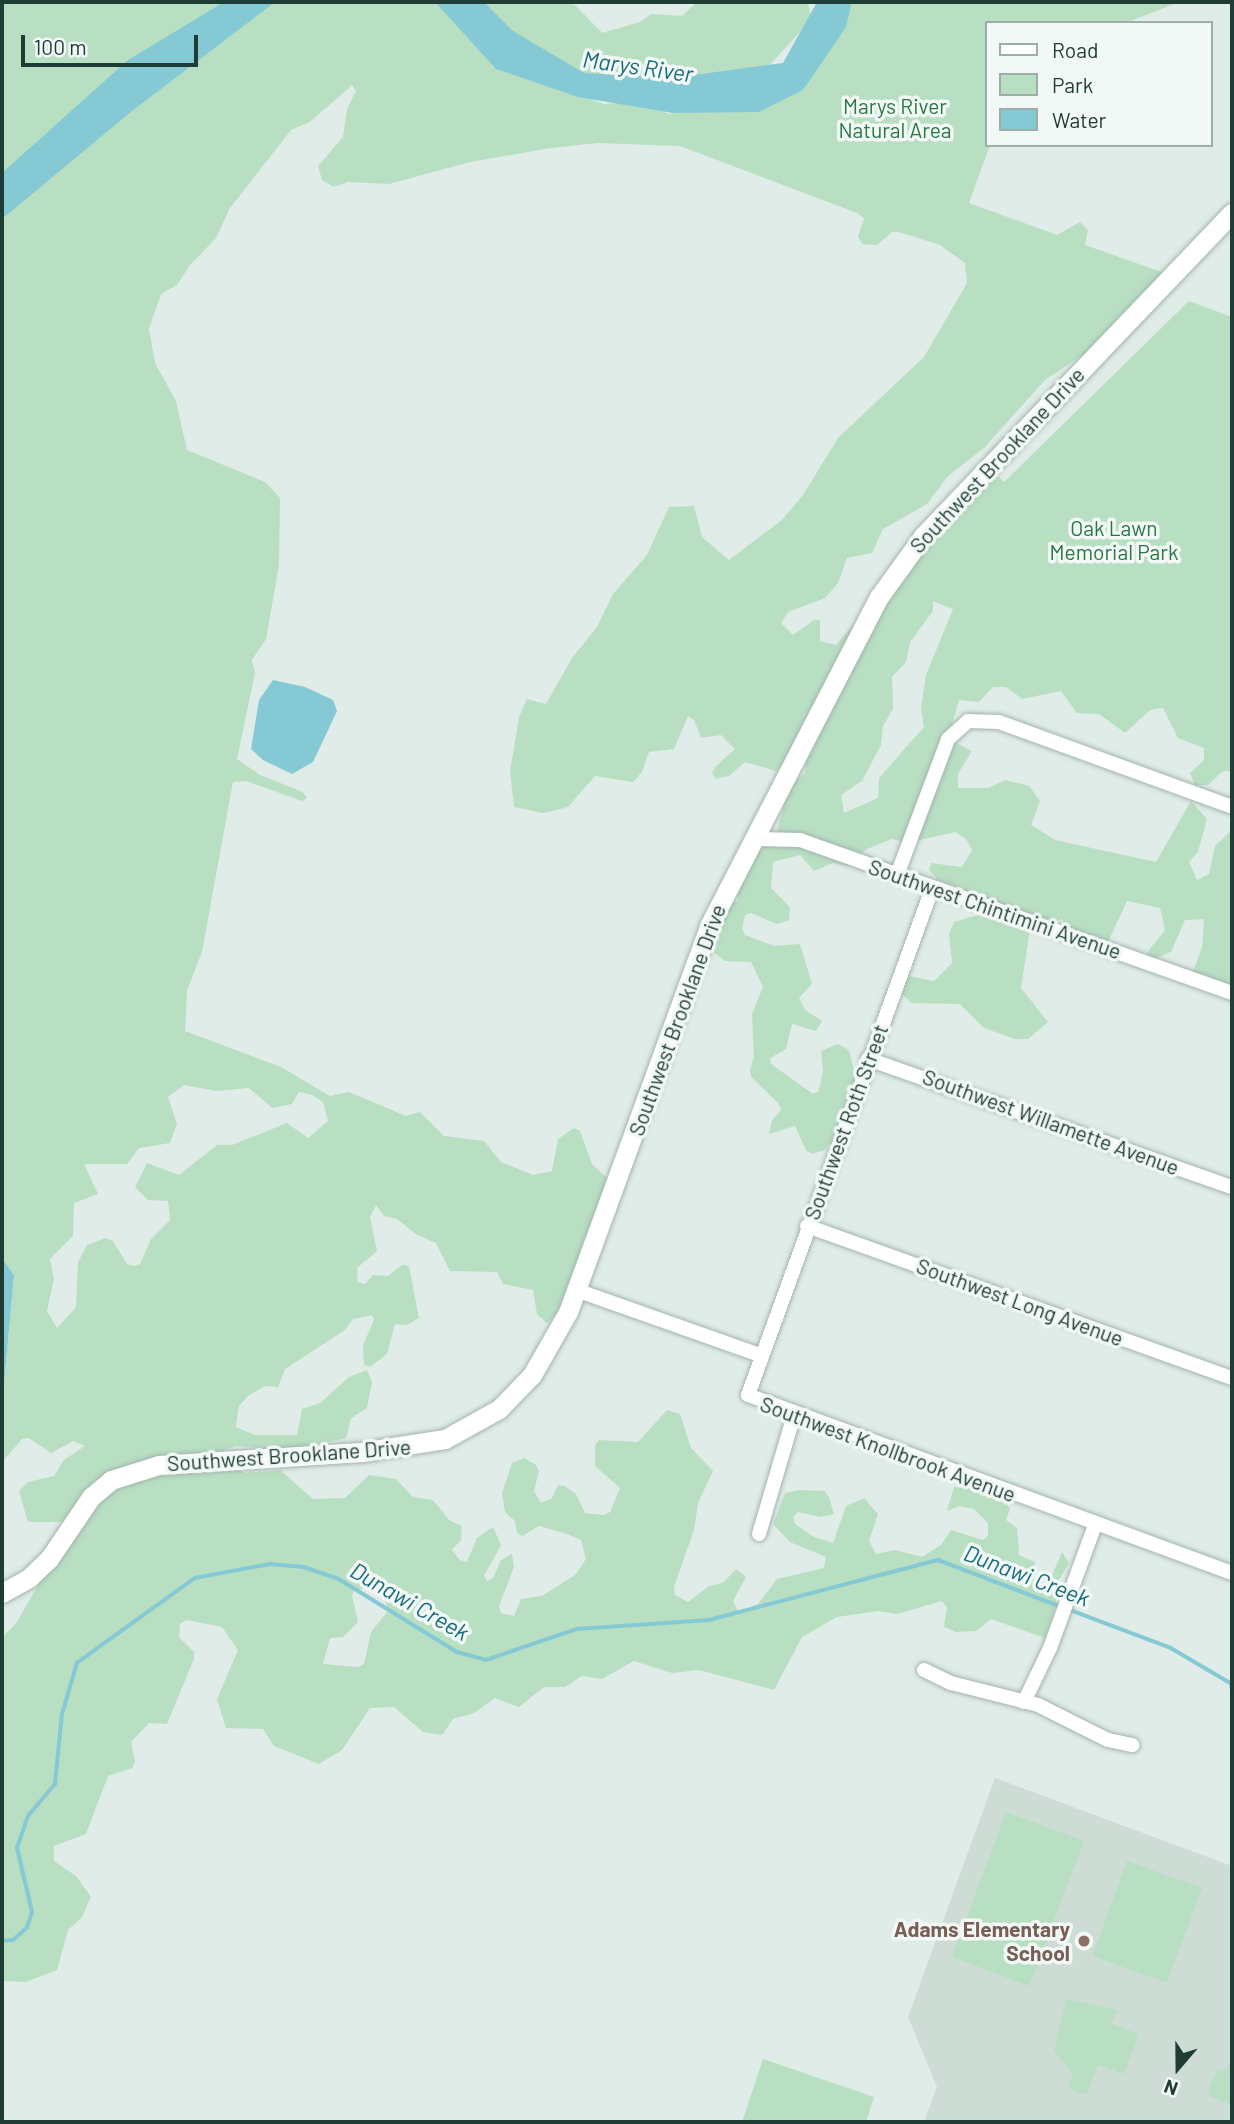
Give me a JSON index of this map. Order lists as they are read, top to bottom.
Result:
{
  "streets": {
    "street": [
      "Southwest Brooklane Drive",
      "Southwest Chintimini Avenue",
      "Southwest Roth Street",
      "Southwest Willamette Avenue",
      "Southwest Long Avenue",
      "Southwest Knollbrook Avenue"
    ]
  },
  "crossings": [
    ["Southwest Brooklane Drive", "Southwest Chintimini Avenue"],
    ["Southwest Chintimini Avenue", "Southwest Roth Street"],
    ["Southwest Roth Street", "Southwest Willamette Avenue"],
    ["Southwest Roth Street", "Southwest Long Avenue"],
    ["Southwest Roth Street", "Southwest Knollbrook Avenue"]
  ],
  "water": ["Marys River", "Dunawi Creek"],
  "parks": ["Marys River Natural Area", "Oak Lawn Memorial Park"],
  "places": ["Adams Elementary School"],
  "legend": ["Road", "Park", "Water"],
  "scale_bar": "100 m",
  "north": "bottom"
}
